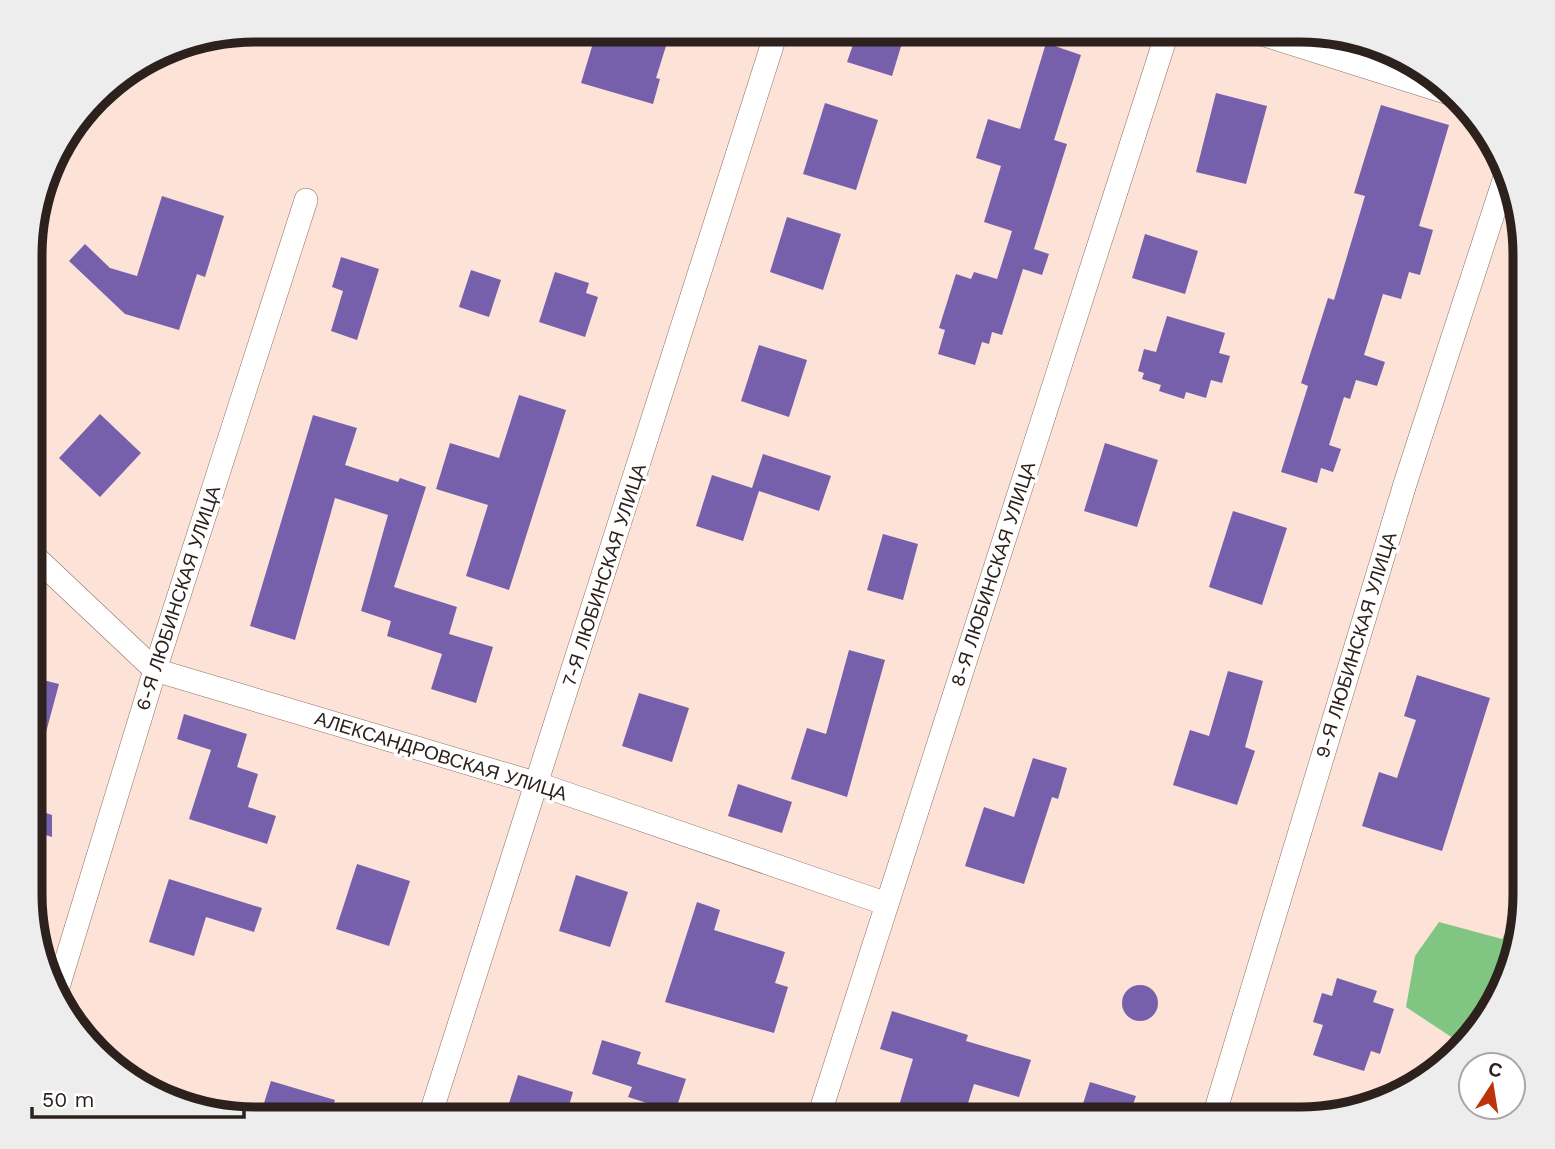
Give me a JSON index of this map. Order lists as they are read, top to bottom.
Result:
{
  "streets": {
    "street": [
      "8-Я ЛЮБИНСКАЯ УЛИЦА",
      "7-Я ЛЮБИНСКАЯ УЛИЦА",
      "6-Я ЛЮБИНСКАЯ УЛИЦА",
      "9-Я ЛЮБИНСКАЯ УЛИЦА",
      "АЛЕКСАНДРОВСКАЯ УЛИЦА"
    ]
  },
  "crossings": [
    ["8-Я ЛЮБИНСКАЯ УЛИЦА", "АЛЕКСАНДРОВСКАЯ УЛИЦА"],
    ["7-Я ЛЮБИНСКАЯ УЛИЦА", "АЛЕКСАНДРОВСКАЯ УЛИЦА"],
    ["6-Я ЛЮБИНСКАЯ УЛИЦА", "АЛЕКСАНДРОВСКАЯ УЛИЦА"]
  ],
  "scale_bar": "50 m",
  "north": "top"
}
